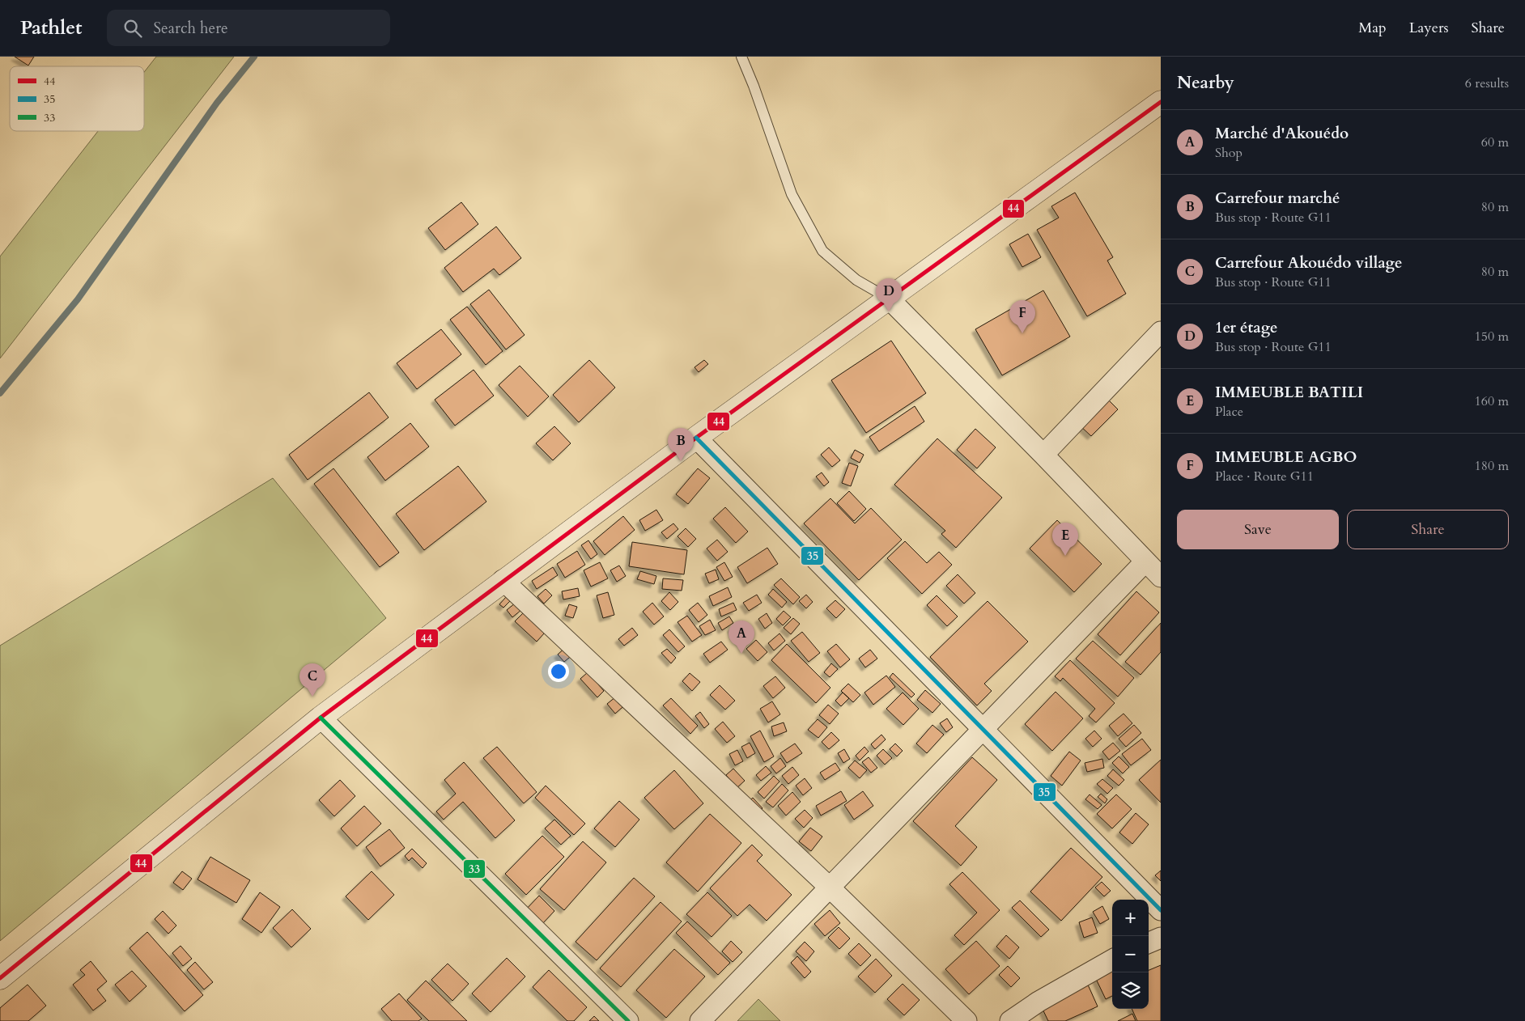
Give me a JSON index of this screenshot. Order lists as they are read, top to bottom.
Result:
{
  "lines": ["transit line 44", "transit line 35", "transit line 33"],
  "legend": ["44", "35", "33"],
  "page": {
    "header": "Pathlet",
    "search": "Search here",
    "nav": ["Map", "Layers", "Share"],
    "heading": ["Nearby", "6 results"],
    "list": [
      {
        "mark": "A",
        "name": "Marché d'Akouédo",
        "note": "Shop",
        "value": "60 m"
      },
      {
        "mark": "B",
        "name": "Carrefour marché",
        "note": "Bus stop · Route G11",
        "value": "80 m"
      },
      {
        "mark": "C",
        "name": "Carrefour Akouédo village",
        "note": "Bus stop · Route G11",
        "value": "80 m"
      },
      {
        "mark": "D",
        "name": "1er étage",
        "note": "Bus stop · Route G11",
        "value": "150 m"
      },
      {
        "mark": "E",
        "name": "IMMEUBLE BATILI",
        "note": "Place",
        "value": "160 m"
      },
      {
        "mark": "F",
        "name": "IMMEUBLE AGBO",
        "note": "Place · Route G11",
        "value": "180 m"
      }
    ],
    "pins": [
      "D",
      "F",
      "B",
      "E",
      "A",
      "C"
    ],
    "buttons": ["Save", "Share"],
    "map_buttons": ["+", "−"]
  }
}
